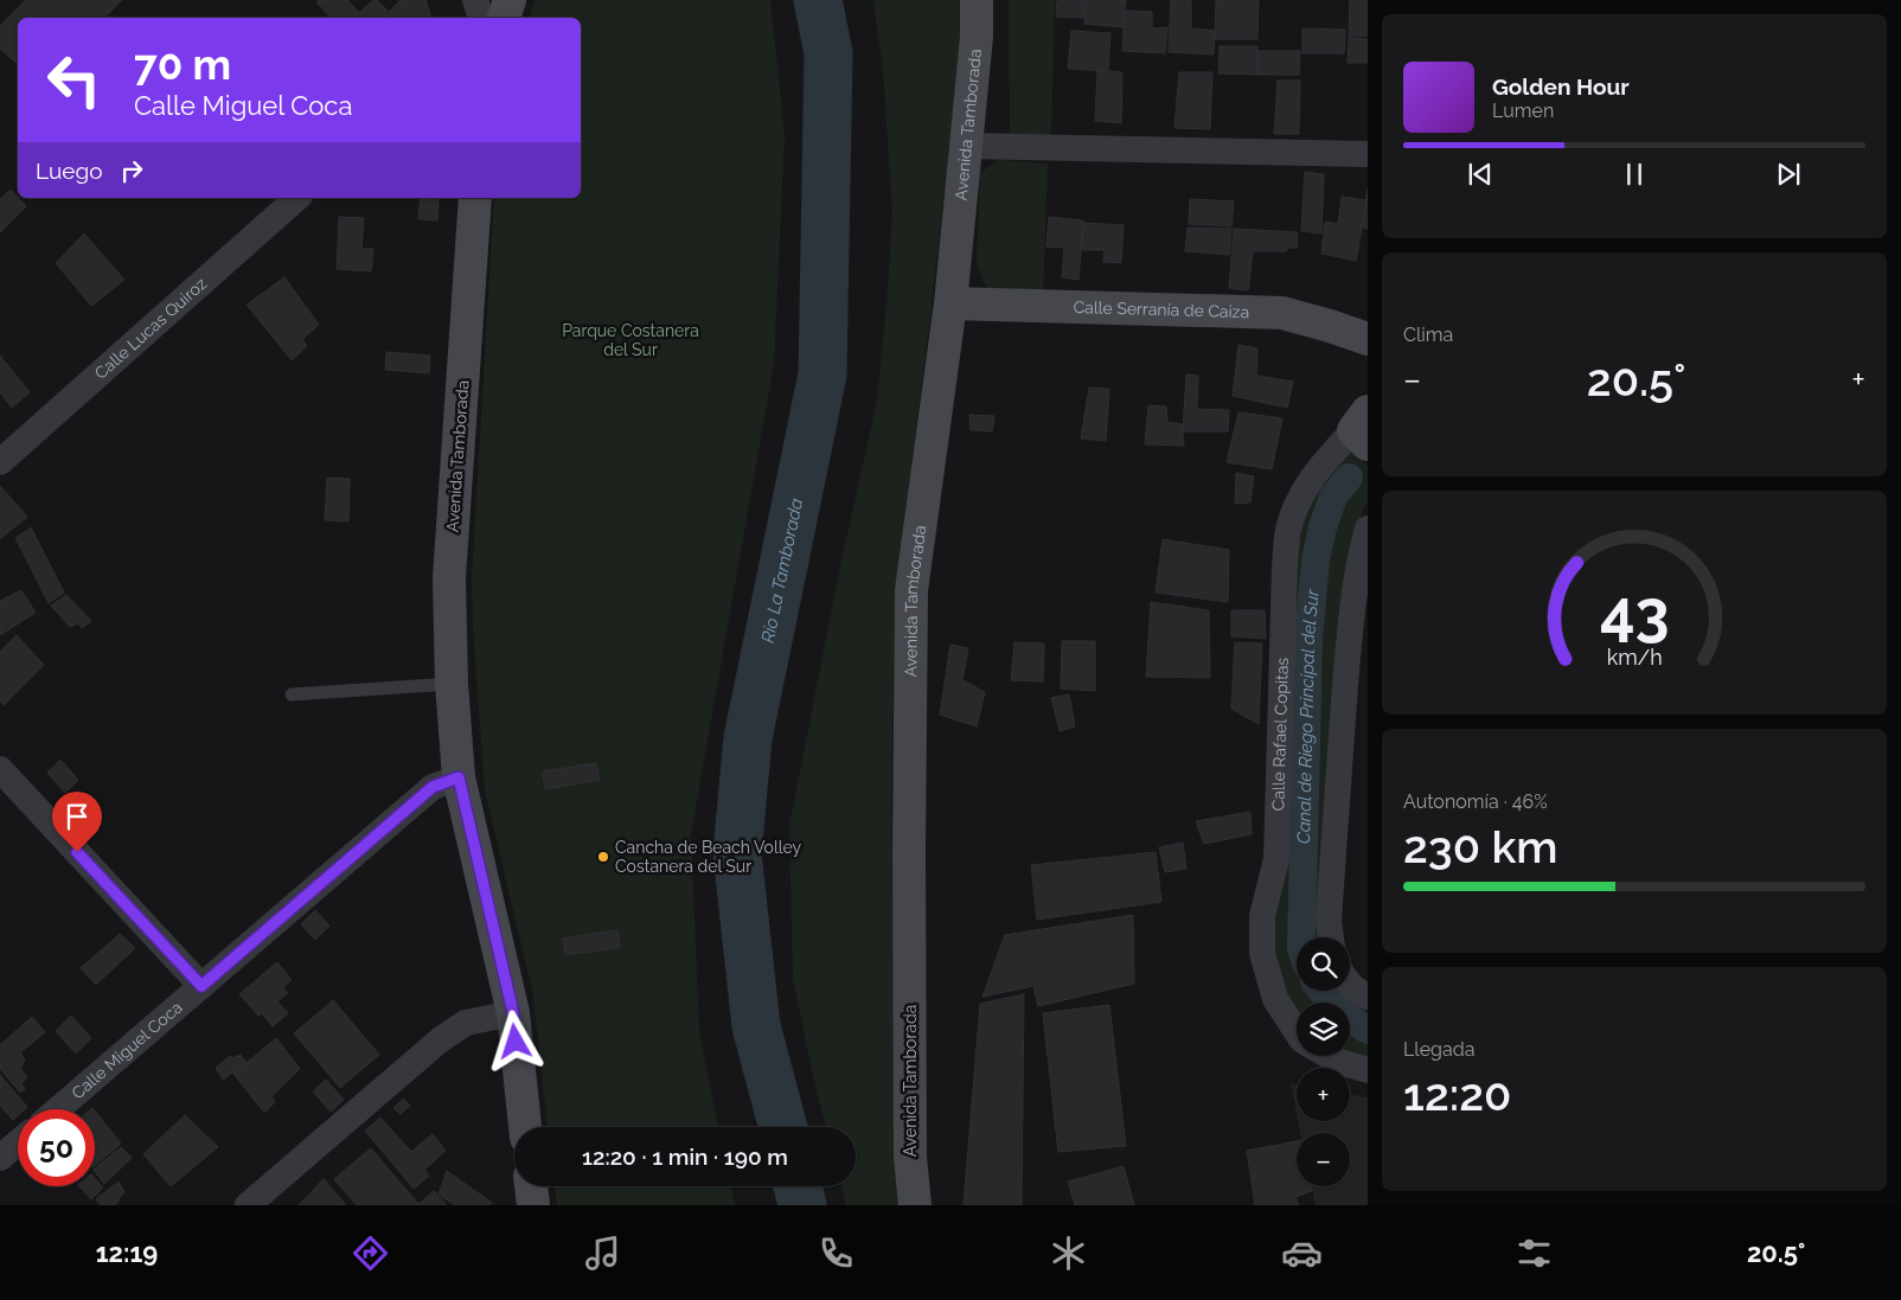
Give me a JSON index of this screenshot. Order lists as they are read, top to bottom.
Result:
{
  "streets": {
    "main road": ["Avenida Tamborada", "Calle Serranía de Caiza"],
    "street": ["Calle Lucas Quiroz", "Calle Rafael Copitas", "Calle Miguel Coca"]
  },
  "crossings": [
    ["Avenida Tamborada", "Calle Serranía de Caiza"],
    ["Avenida Tamborada", "Calle Miguel Coca"]
  ],
  "water": ["Río La Tamborada", "Canal de Riego Principal del Sur"],
  "parks": ["Parque Costanera del Sur"],
  "places": ["Cancha de Beach Volley Costanera del Sur"],
  "page": {
    "turn": ["70 m", "Calle Miguel Coca"],
    "song": ["Golden Hour", "Lumen"],
    "then": "Luego",
    "tile": [
      "Clima",
      ["Autonomía · 46%", "230 km"],
      ["Llegada", "12:20"]
    ],
    "heat": ["−", "20.5°", "+"],
    "map_buttons": ["+", "−"],
    "limit": "50",
    "trip": "12:20 · 1 min · 190 m",
    "tabs": ["12:19", "20.5°"],
    "gauge": ["43", "km/h"]
  }
}
